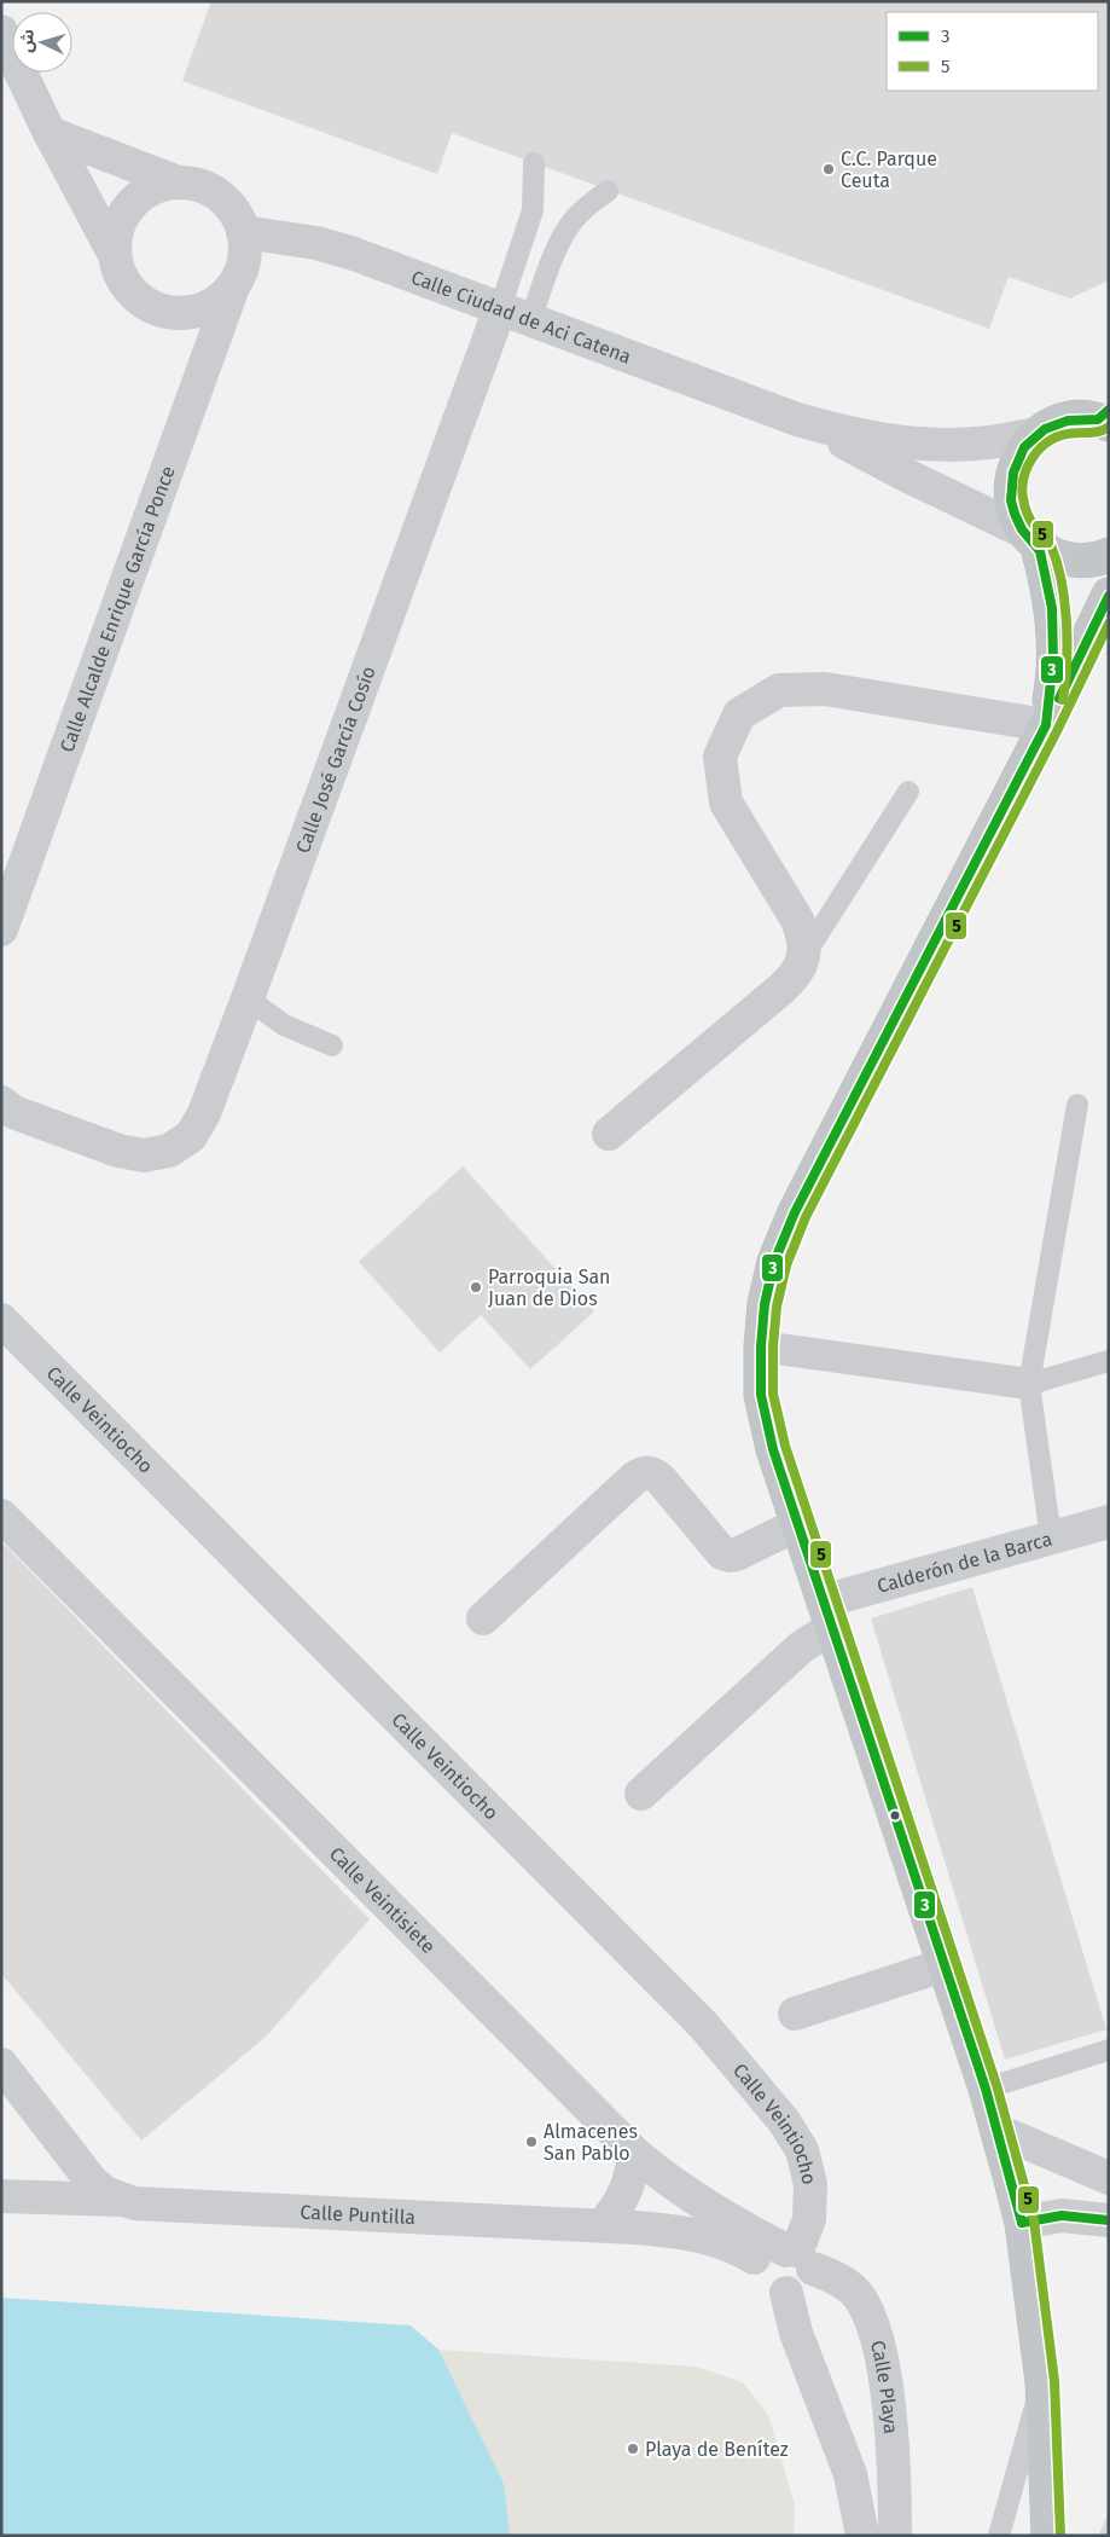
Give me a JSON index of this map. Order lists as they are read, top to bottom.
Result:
{
  "streets": {
    "street": [
      "Calle Ciudad de Aci Catena",
      "Calle Alcalde Enrique García Ponce",
      "Calle José García Cosío",
      "Calle Veintiocho",
      "Calderón de la Barca",
      "Calle Veintisiete",
      "Calle Puntilla",
      "Calle Playa"
    ]
  },
  "crossings": [
    ["Calle Ciudad de Aci Catena", "Calle Alcalde Enrique García Ponce"],
    ["Calle Ciudad de Aci Catena", "Calle José García Cosío"],
    ["Calle Veintiocho", "Calle Veintisiete"],
    ["Calle Veintiocho", "Calle Puntilla"],
    ["Calle Veintiocho", "Calle Playa"],
    ["Calle Veintisiete", "Calle Puntilla"],
    ["Calle Veintisiete", "Calle Playa"],
    ["Calle Puntilla", "Calle Playa"]
  ],
  "places": [
    "C.C. Parque Ceuta",
    "Parroquia San Juan de Dios",
    "Almacenes San Pablo",
    "Playa de Benítez"
  ],
  "lines": ["transit line 3", "transit line 5"],
  "legend": ["3", "5"],
  "north": "left"
}
